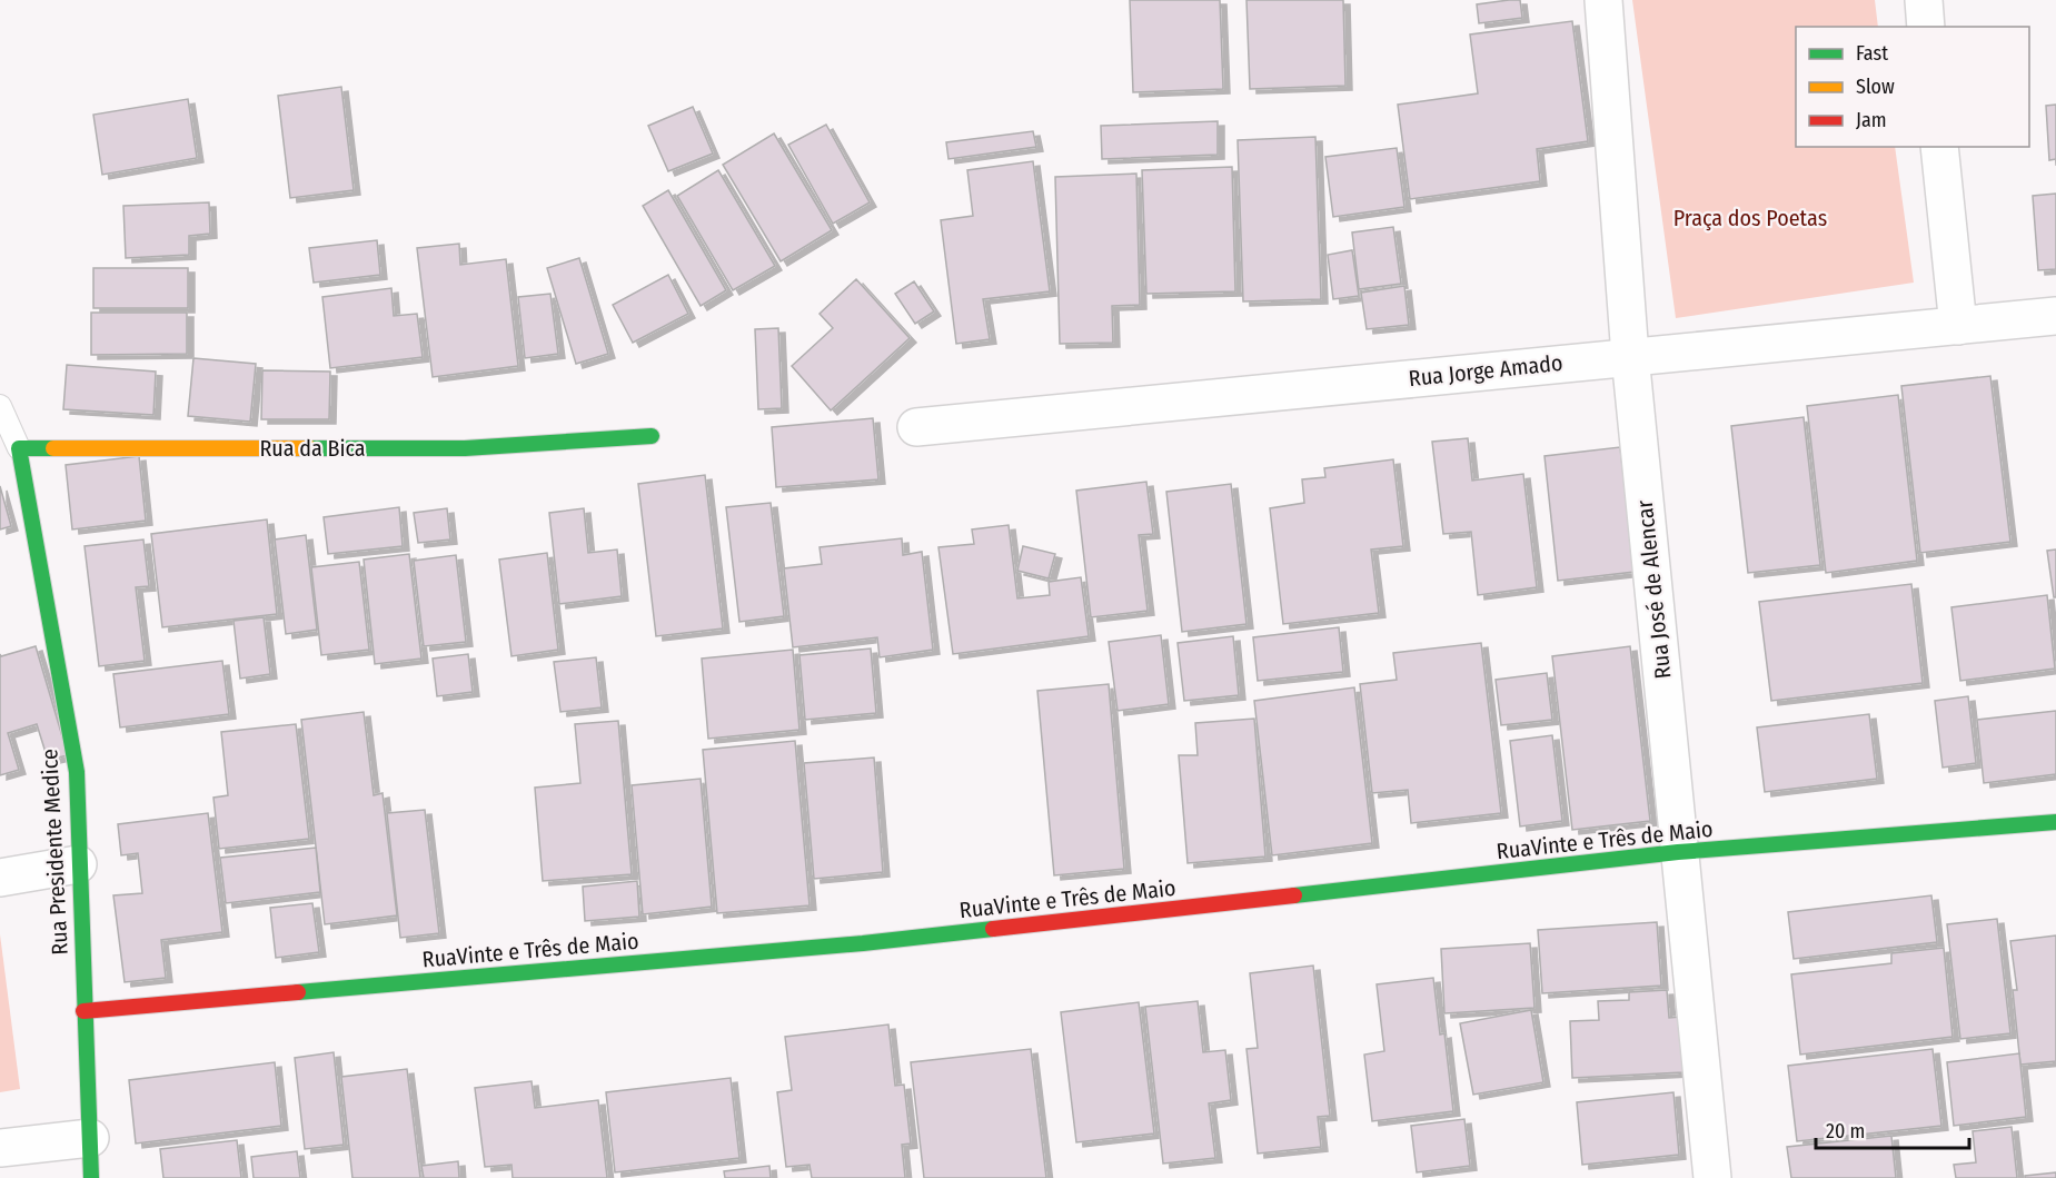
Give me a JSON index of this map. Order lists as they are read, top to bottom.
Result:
{
  "streets": {
    "street": [
      "Rua Jorge Amado",
      "Rua da Bica",
      "Rua José de Alencar",
      "RuaVinte e Três de Maio",
      "Rua Presidente Medice"
    ]
  },
  "crossings": [
    ["Rua Jorge Amado", "Rua José de Alencar"],
    ["Rua da Bica", "Rua Presidente Medice"],
    ["Rua José de Alencar", "RuaVinte e Três de Maio"],
    ["RuaVinte e Três de Maio", "Rua Presidente Medice"]
  ],
  "parks": ["Praça dos Poetas"],
  "legend": ["Fast", "Slow", "Jam"],
  "scale_bar": "20 m"
}
